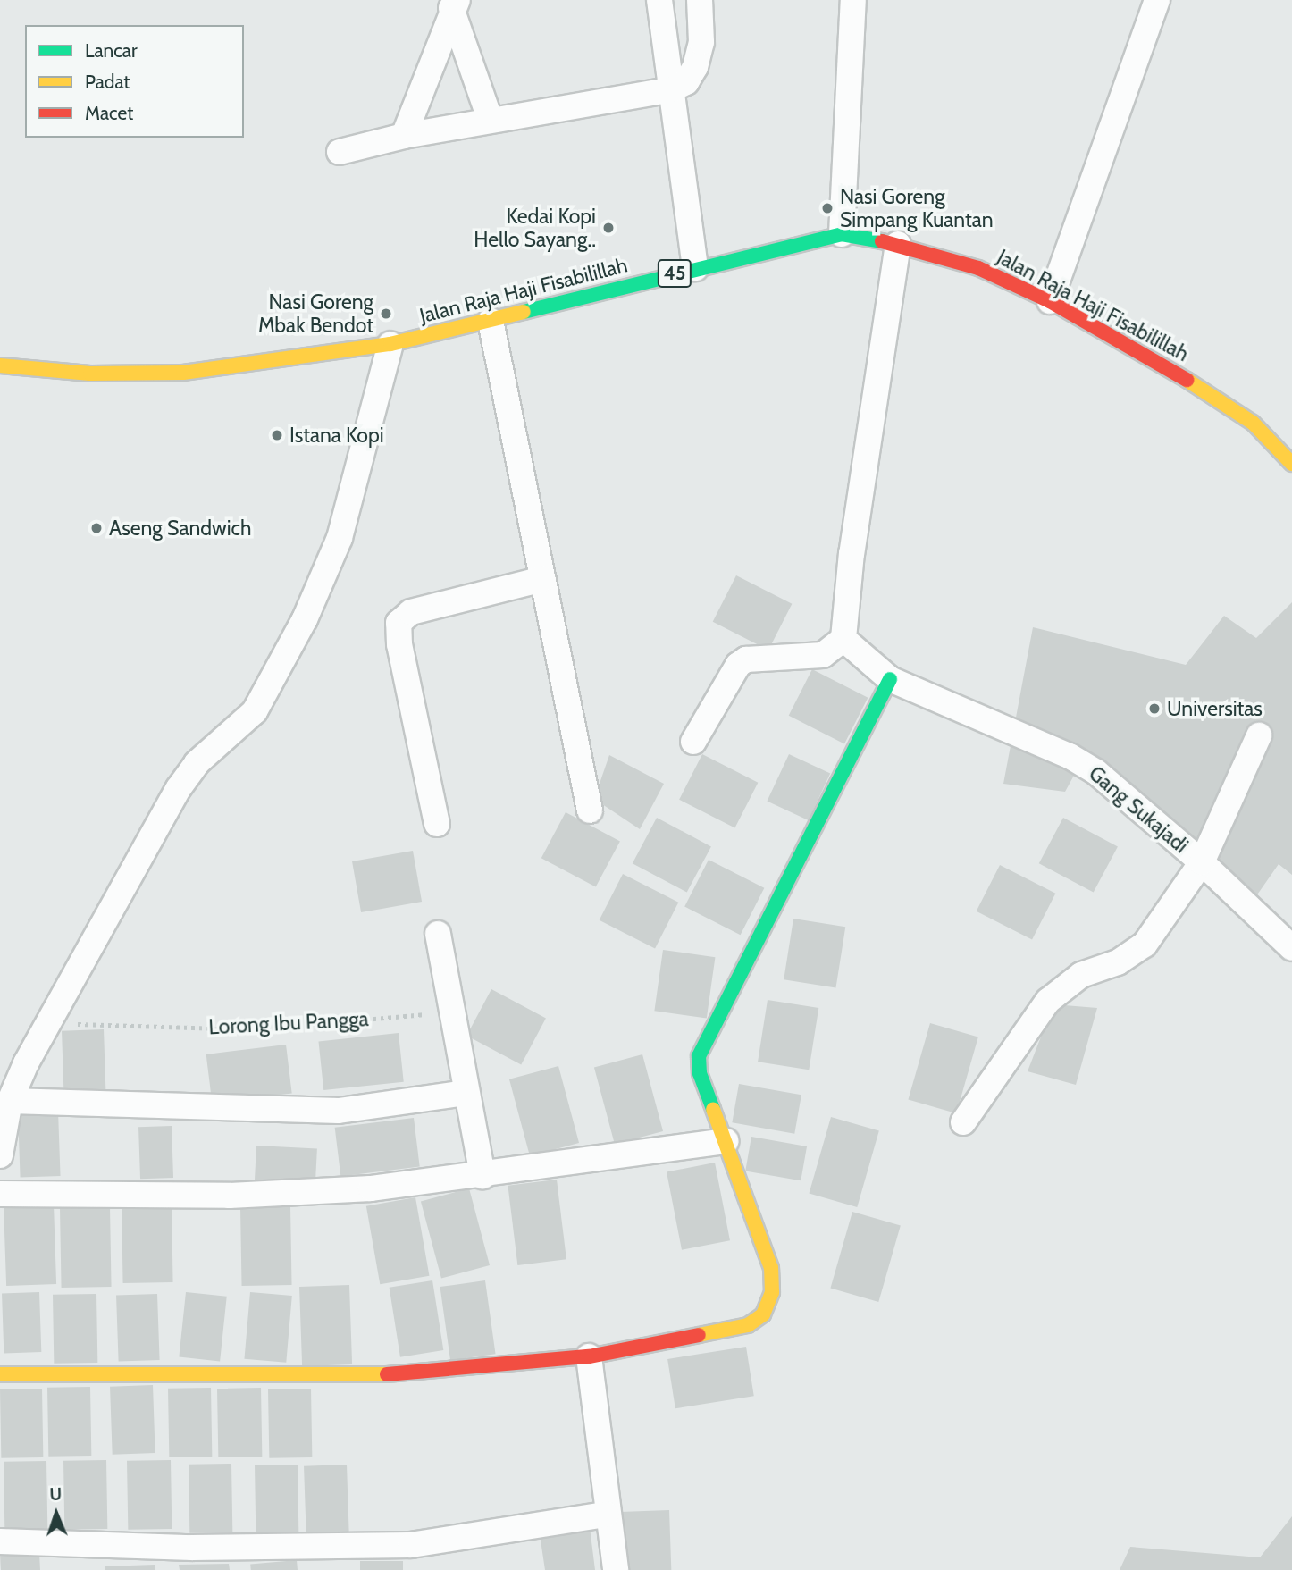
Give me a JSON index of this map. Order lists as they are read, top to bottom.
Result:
{
  "streets": {
    "main road": ["45", "Jalan Raja Haji Fisabilillah"],
    "street": ["Gang Sukajadi"],
    "path": ["Lorong Ibu Pangga"]
  },
  "places": [
    "Nasi Goreng Simpang Kuantan",
    "Kedai Kopi Hello Sayang..",
    "Nasi Goreng Mbak Bendot",
    "Istana Kopi",
    "Aseng Sandwich",
    "Universitas"
  ],
  "legend": ["Lancar", "Padat", "Macet"],
  "north": "top"
}
